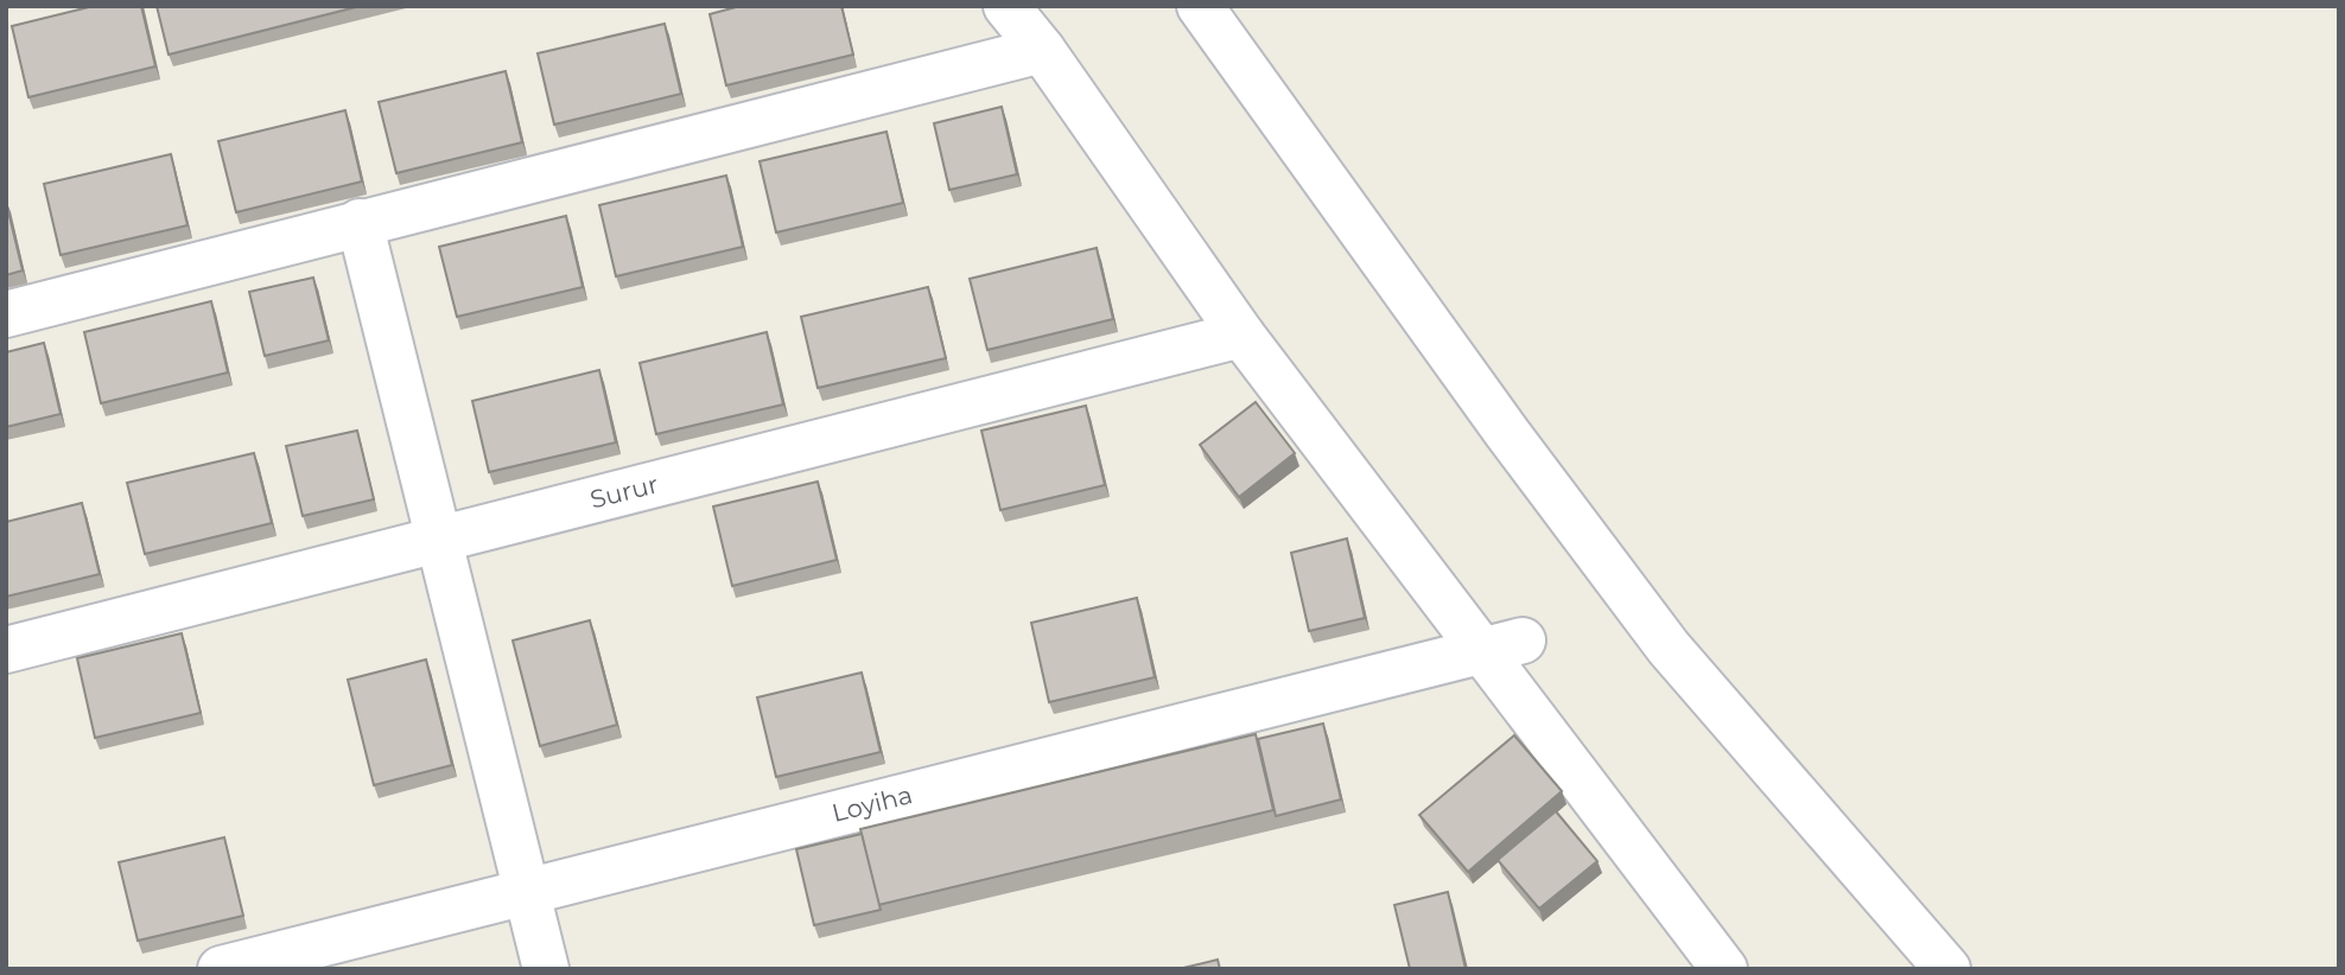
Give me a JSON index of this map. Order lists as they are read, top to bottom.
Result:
{
  "streets": {
    "street": ["Surur", "Loyiha"]
  }
}
